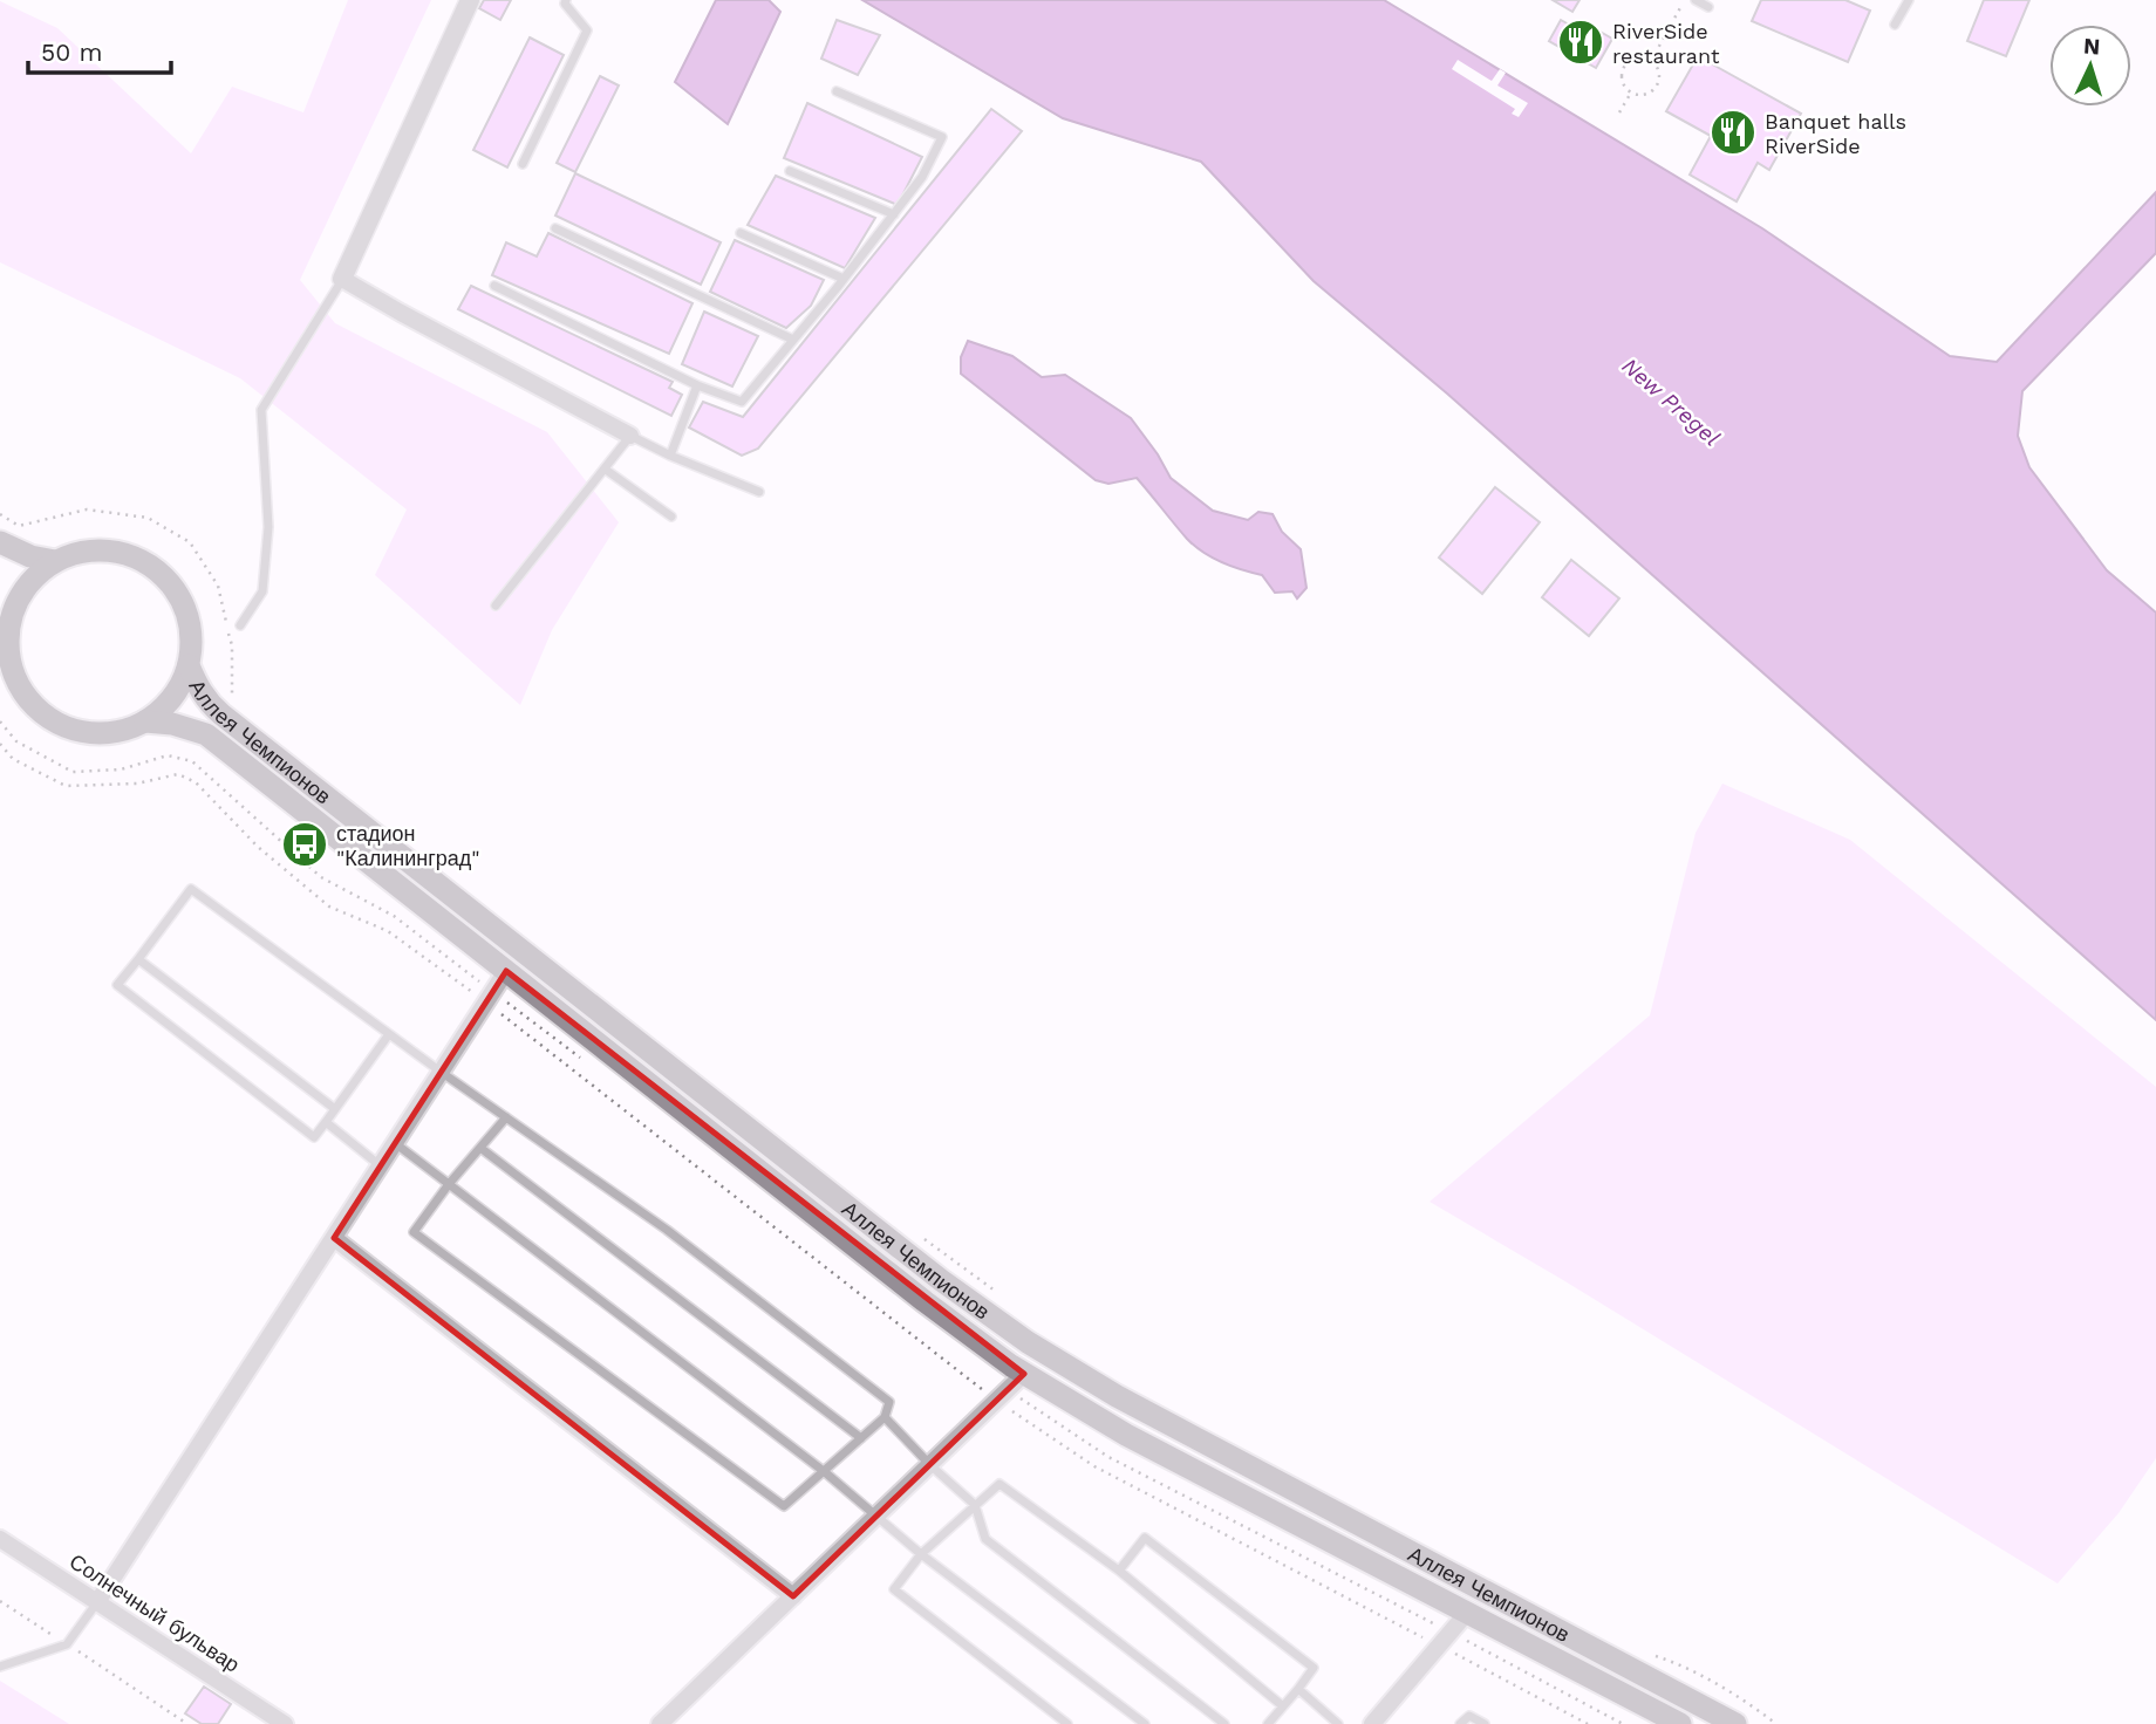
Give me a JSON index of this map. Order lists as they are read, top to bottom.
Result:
{
  "streets": {
    "main road": ["Аллея Чемпионов"],
    "street": ["Солнечный бульвар"]
  },
  "water": ["New Pregel"],
  "places": {
    "restaurant": ["RiverSide restaurant", "Banquet halls RiverSide"],
    "bus stop": ["стадион \"Калининград\""]
  },
  "scale_bar": "50 m",
  "north": "top"
}
